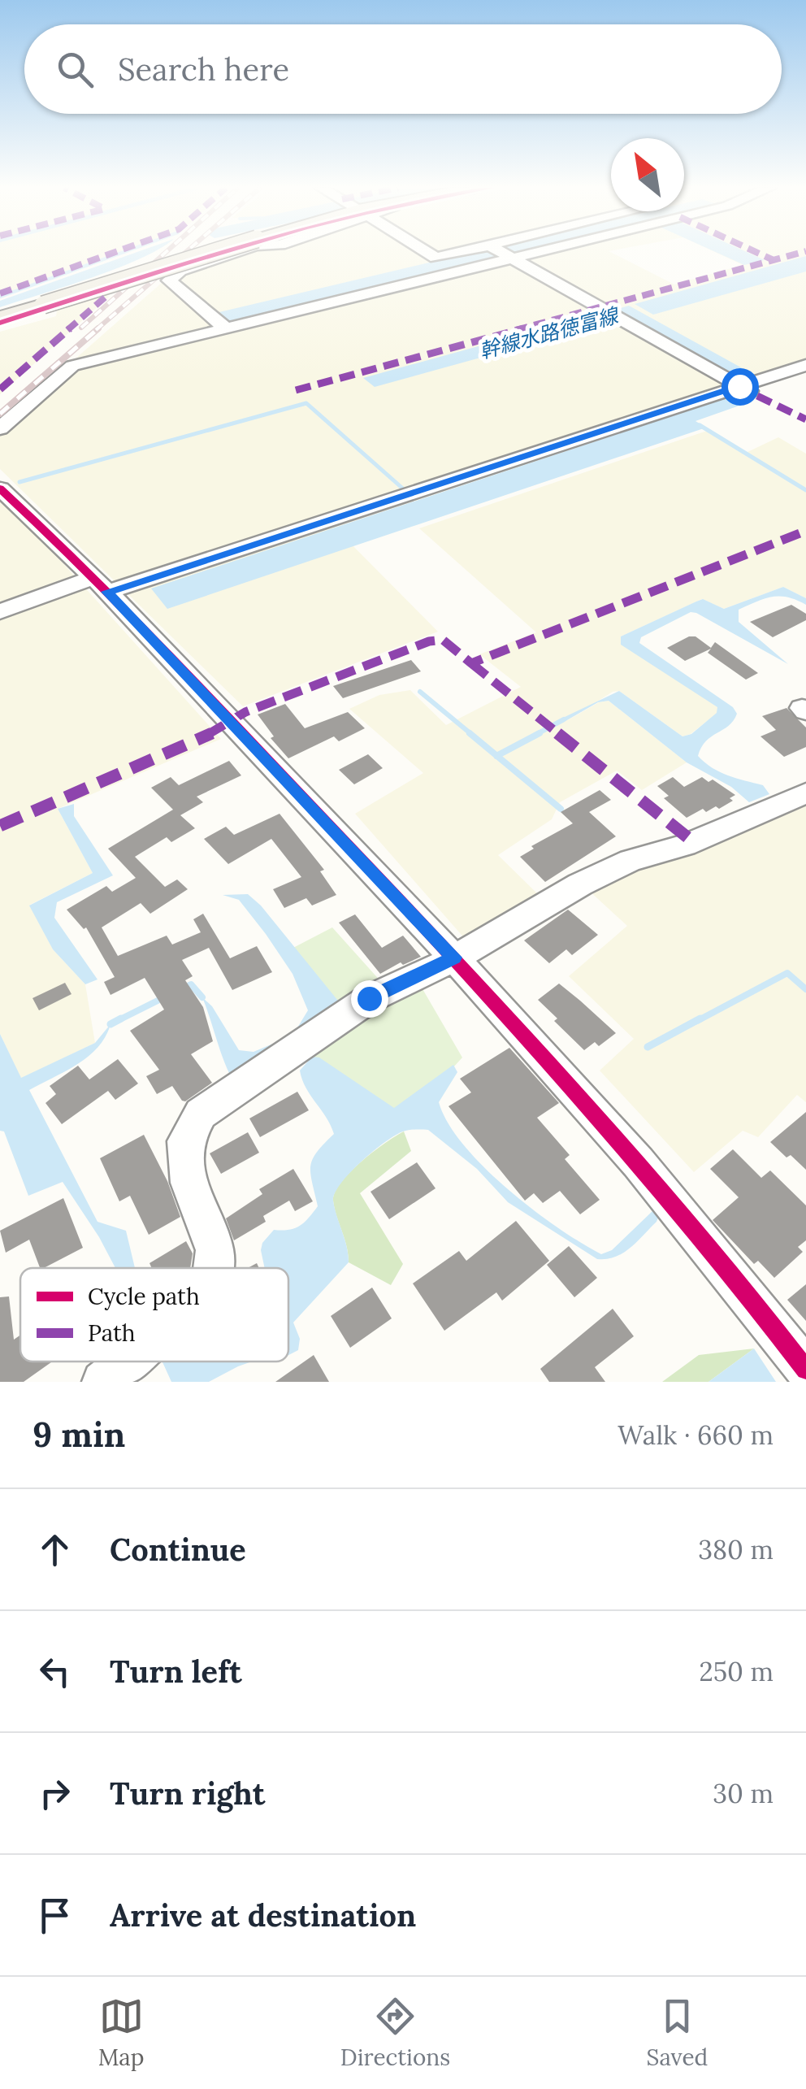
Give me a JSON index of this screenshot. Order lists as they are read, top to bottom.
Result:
{
  "water": ["幹線水路徳富線"],
  "legend": ["Cycle path", "Path"],
  "north": "top left",
  "page": {
    "search": "Search here",
    "heading": ["9 min", "Walk · 660 m"],
    "list": [
      ["Continue", "380 m"],
      ["Turn left", "250 m"],
      ["Turn right", "30 m"],
      "Arrive at destination"
    ],
    "nav": ["Map", "Directions", "Saved"]
  }
}
